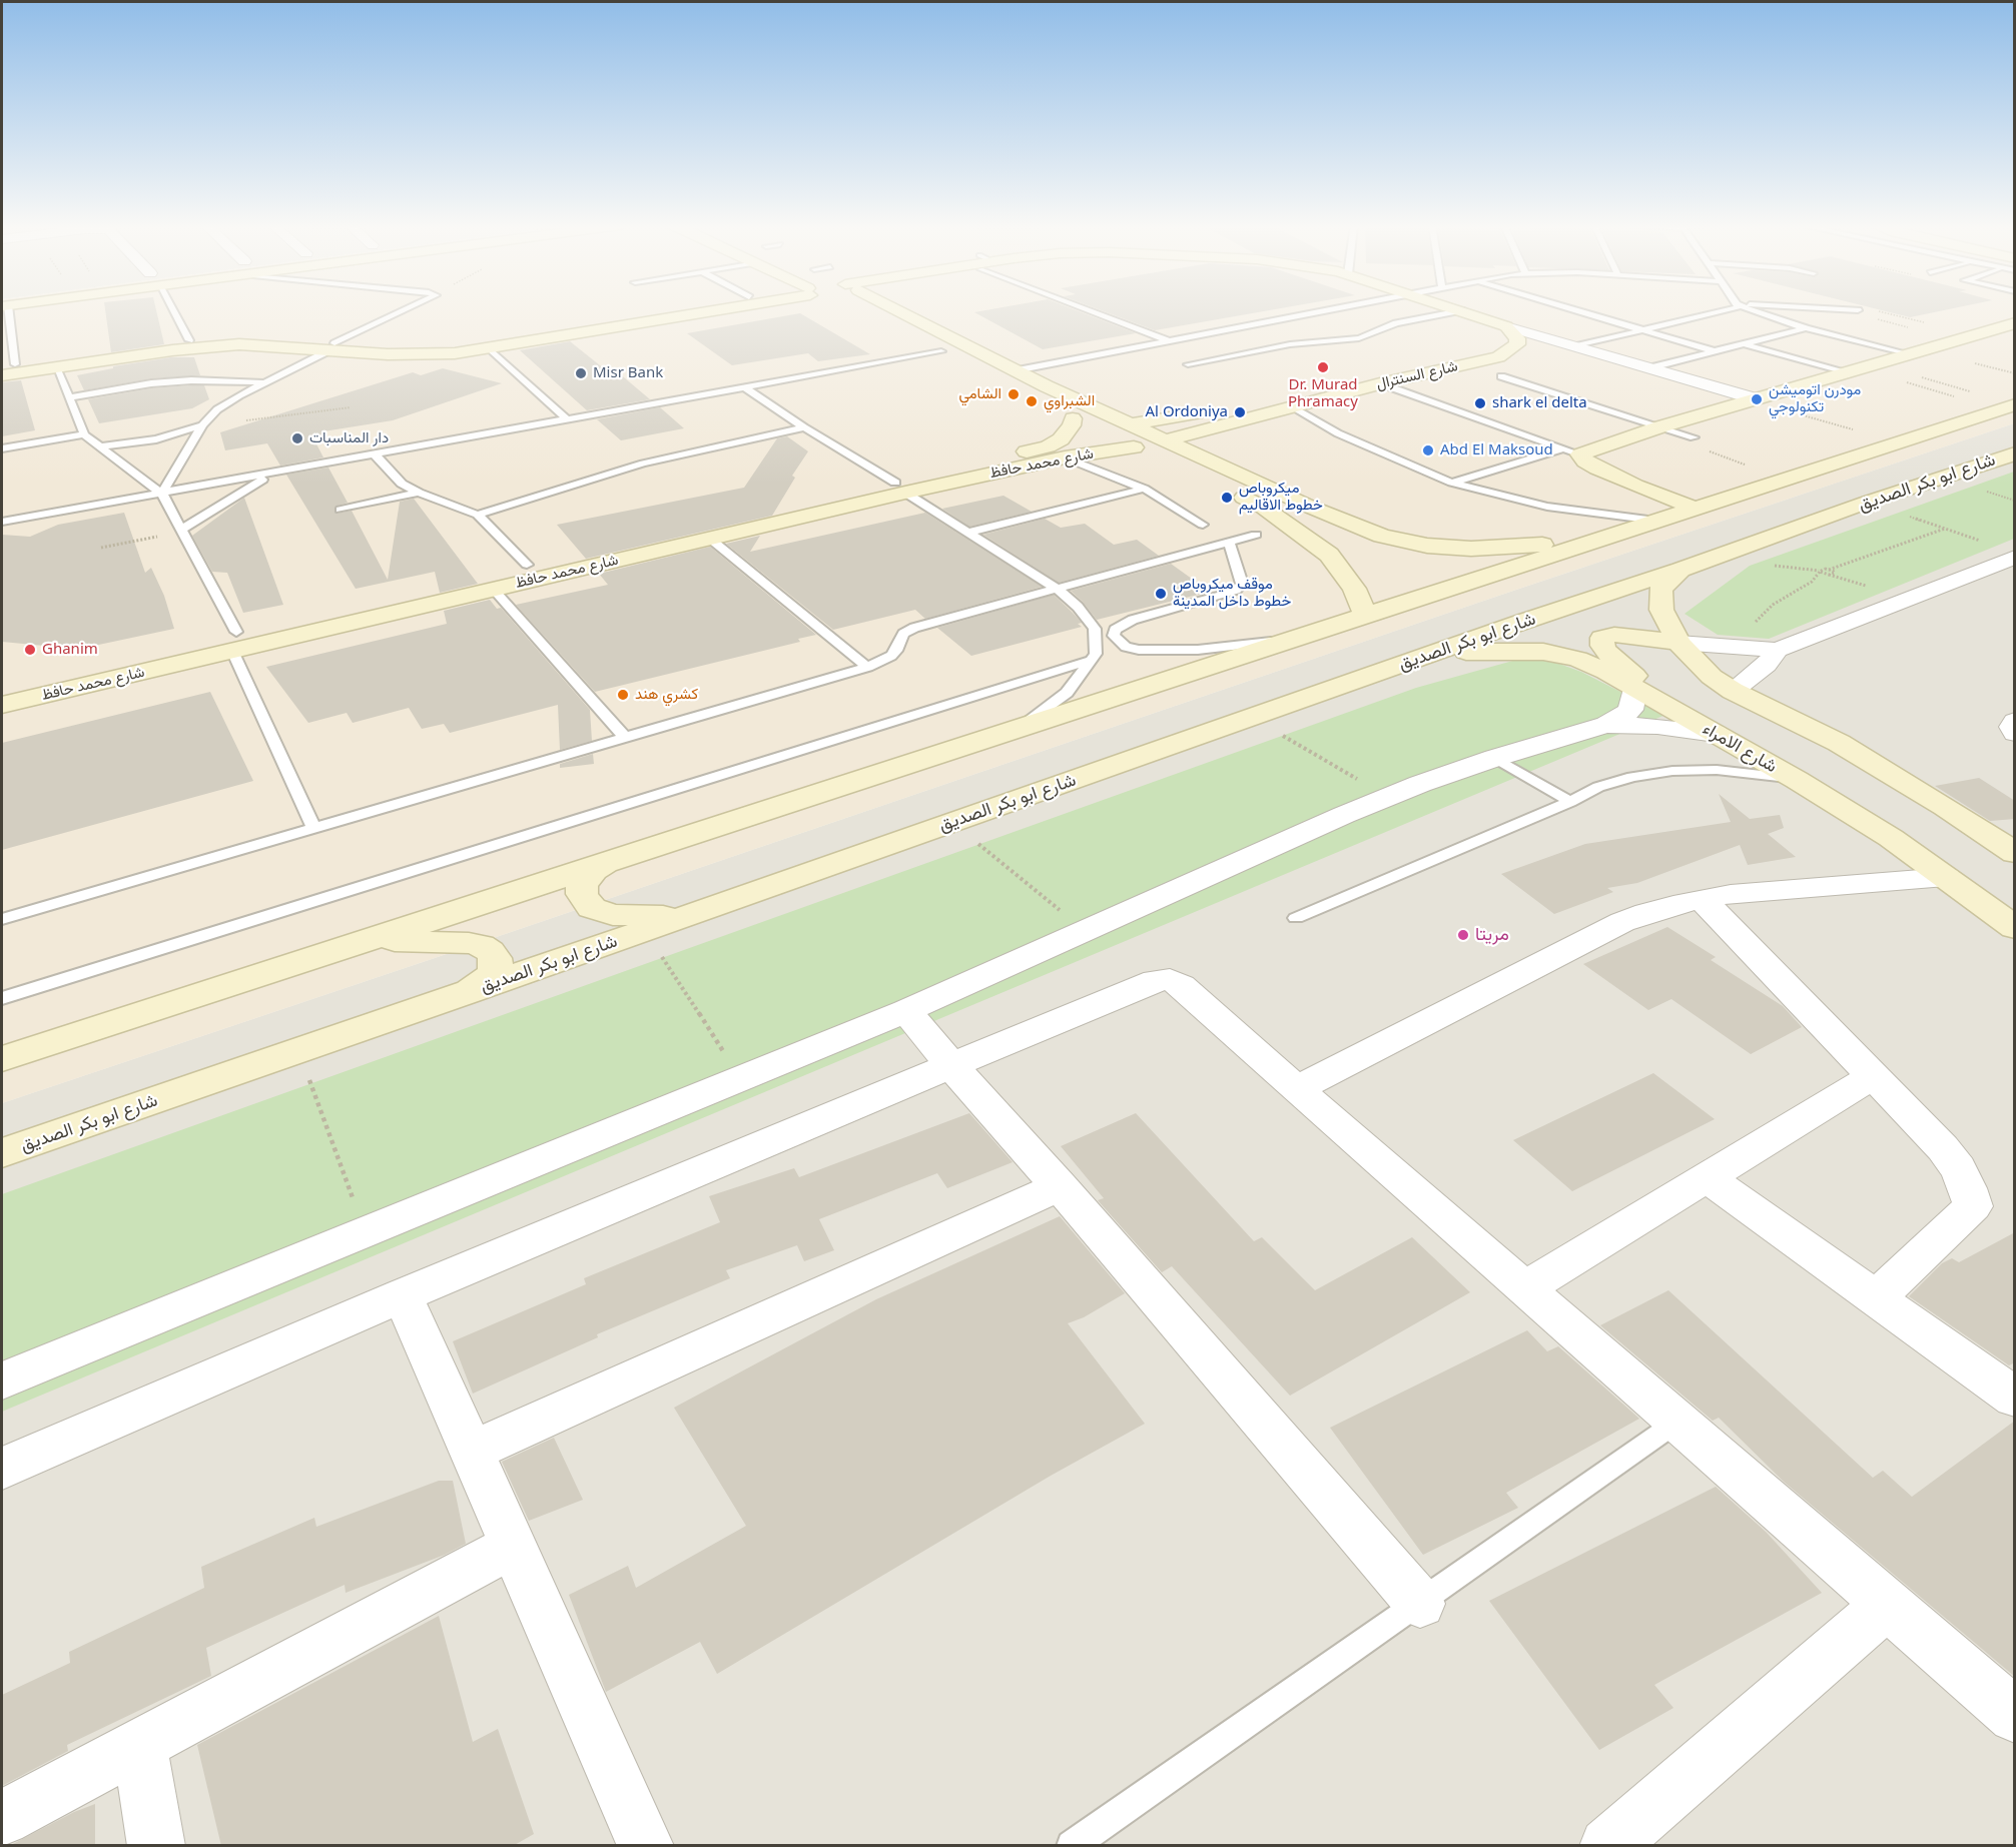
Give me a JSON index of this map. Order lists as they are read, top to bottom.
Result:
{
  "streets": {
    "street": [
      "شارع السنترال",
      "شارع محمد حافظ",
      "شارع ابو بكر الصديق",
      "شارع الامراء"
    ]
  },
  "crossings": [
    ["شارع ابو بكر الصديق", "شارع الامراء"]
  ],
  "places": [
    "Dr. Murad Phramacy",
    "Misr Bank",
    "الشامي",
    "مودرن اتوميشن تكنولوجي",
    "الشبراوي",
    "shark el delta",
    "Al Ordoniya",
    "دار المناسبات",
    "Abd El Maksoud",
    "ميكروباص خطوط الاقاليم",
    "موقف ميكروباص خطوط داخل المدينة",
    "Ghanim",
    "كشري هند",
    "مريتا"
  ]
}
